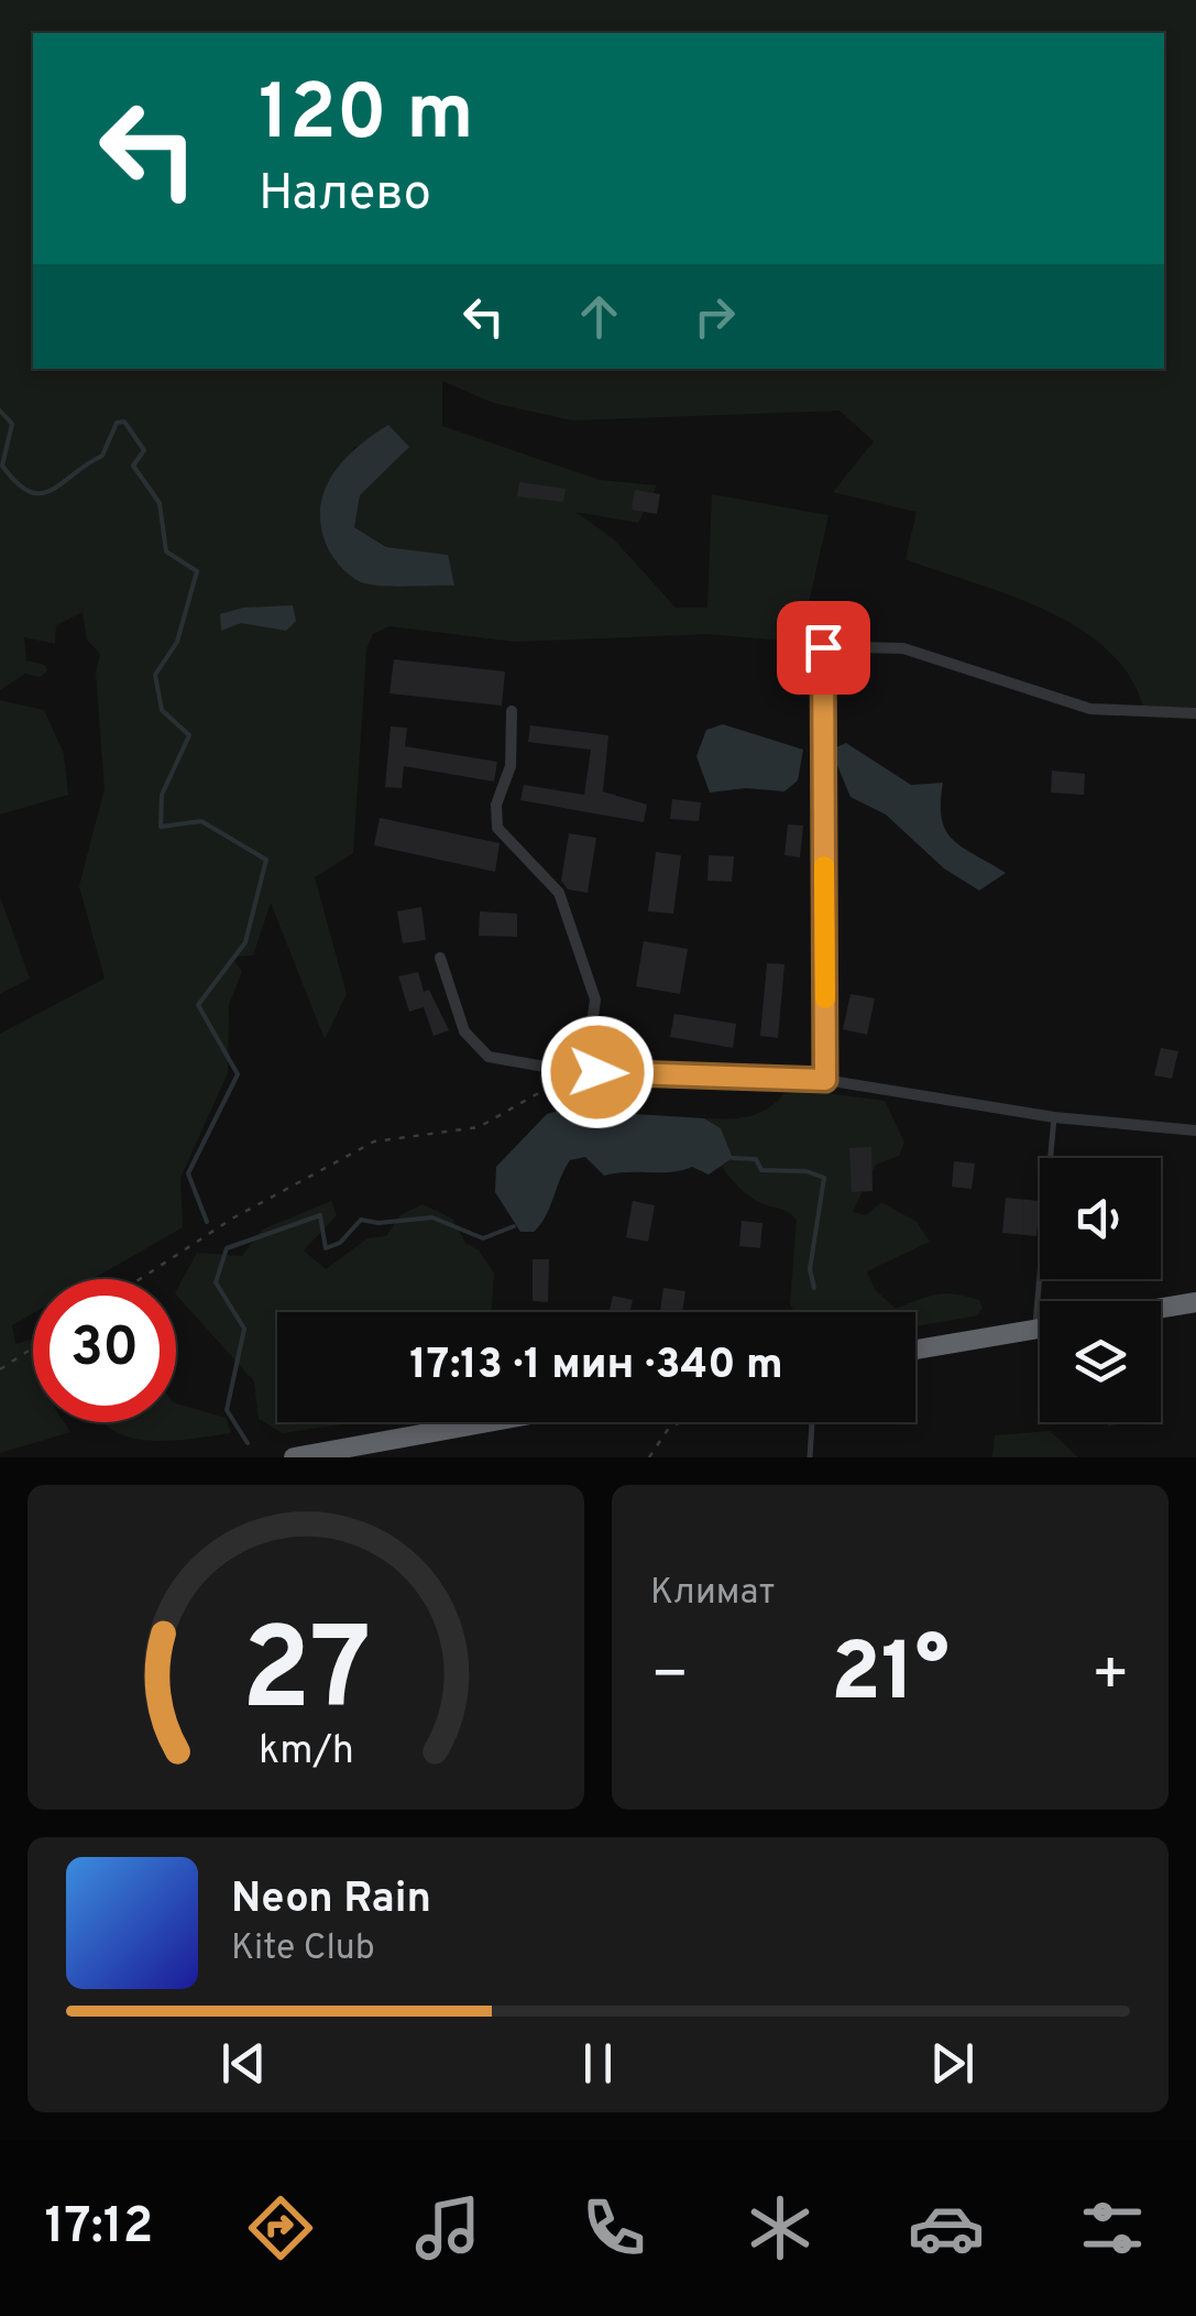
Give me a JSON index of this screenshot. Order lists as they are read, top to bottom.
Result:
{
  "page": {
    "turn": ["120 m", "Налево"],
    "limit": "30",
    "trip": "17:13 · 1 мин · 340 m",
    "tile": "Климат",
    "heat": ["−", "21°", "+"],
    "song": ["Neon Rain", "Kite Club"],
    "tabs": "17:12",
    "gauge": ["27", "km/h"]
  }
}
